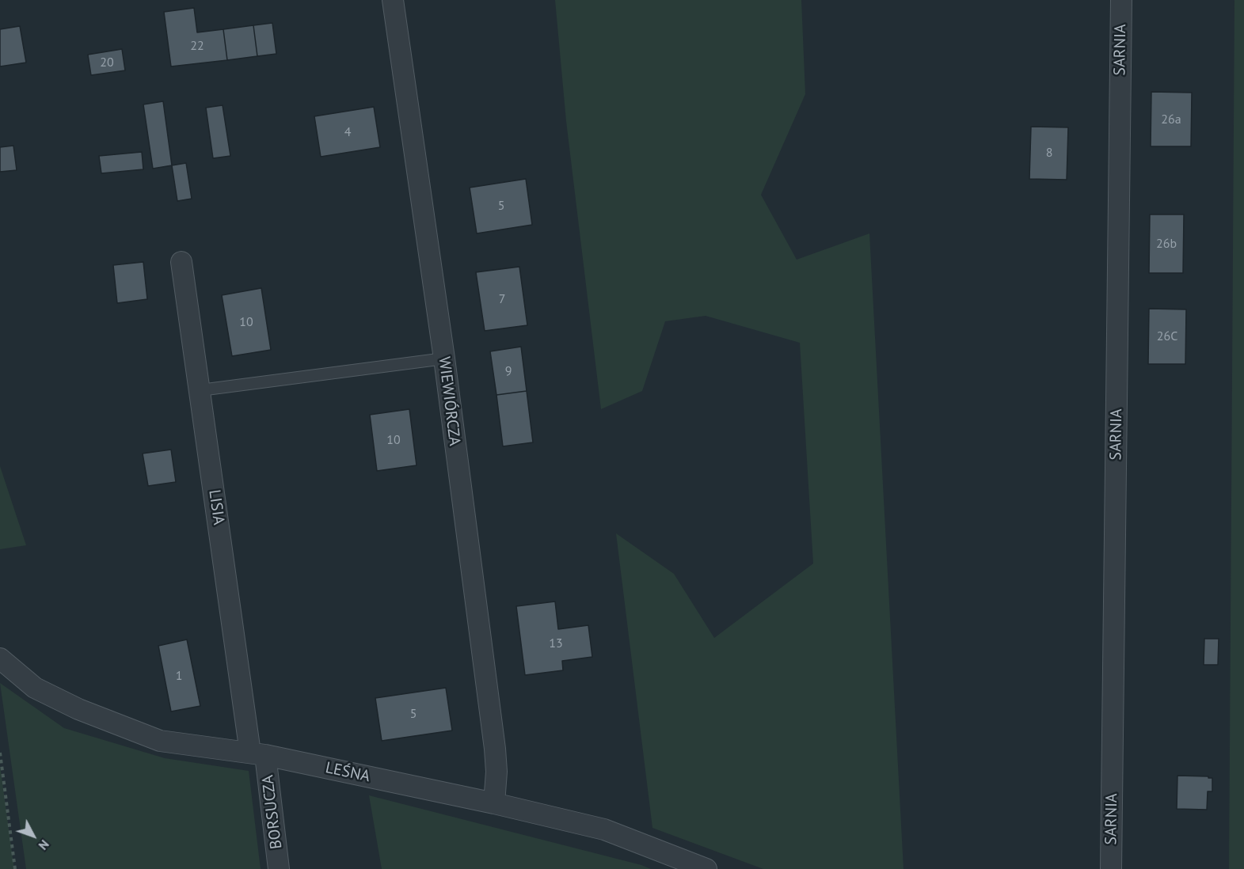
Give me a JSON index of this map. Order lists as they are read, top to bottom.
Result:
{
  "streets": {
    "street": [
      "SARNIA",
      "WIEWIÓRCZA",
      "LISIA",
      "LEŚNA",
      "BORSUCZA"
    ]
  },
  "crossings": [
    ["WIEWIÓRCZA", "LEŚNA"],
    ["LISIA", "LEŚNA"],
    ["LISIA", "BORSUCZA"],
    ["LEŚNA", "BORSUCZA"]
  ],
  "house_numbers": [
    "22",
    "20",
    "26a",
    "4",
    "8",
    "5",
    "26b",
    "7",
    "10",
    "26C",
    "9",
    "10",
    "13",
    "1",
    "5"
  ],
  "north": "bottom right"
}
